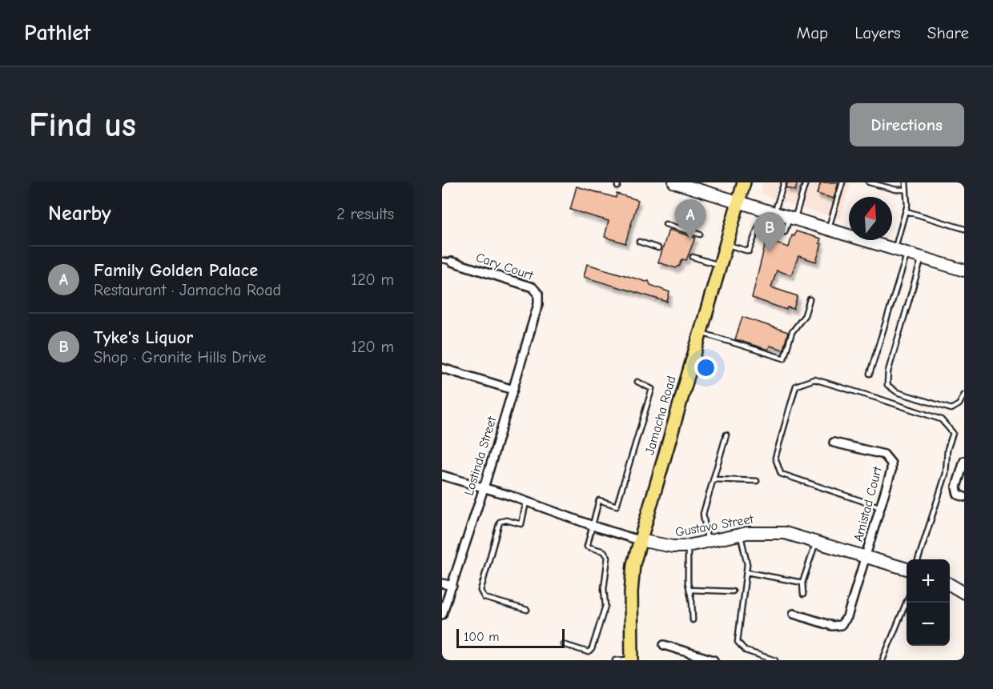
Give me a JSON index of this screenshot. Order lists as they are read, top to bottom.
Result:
{
  "streets": {
    "main road": ["Jamacha Road"],
    "street": [
      "Cary Court",
      "Lostinda Street",
      "Amistad Court",
      "Gustavo Street"
    ]
  },
  "crossings": [
    ["Cary Court", "Lostinda Street"],
    ["Jamacha Road", "Gustavo Street"],
    ["Lostinda Street", "Gustavo Street"],
    ["Amistad Court", "Gustavo Street"]
  ],
  "scale_bar": "100 m",
  "north": "top",
  "page": {
    "header": "Pathlet",
    "nav": ["Map", "Layers", "Share"],
    "buttons": "Directions",
    "title": "Find us",
    "heading": ["Nearby", "2 results"],
    "pins": ["A", "B"],
    "list": [
      {
        "mark": "A",
        "name": "Family Golden Palace",
        "note": "Restaurant · Jamacha Road",
        "value": "120 m"
      },
      {
        "mark": "B",
        "name": "Tyke's Liquor",
        "note": "Shop · Granite Hills Drive",
        "value": "120 m"
      }
    ],
    "map_buttons": ["+", "−"],
    "scale": "100 m"
  }
}
